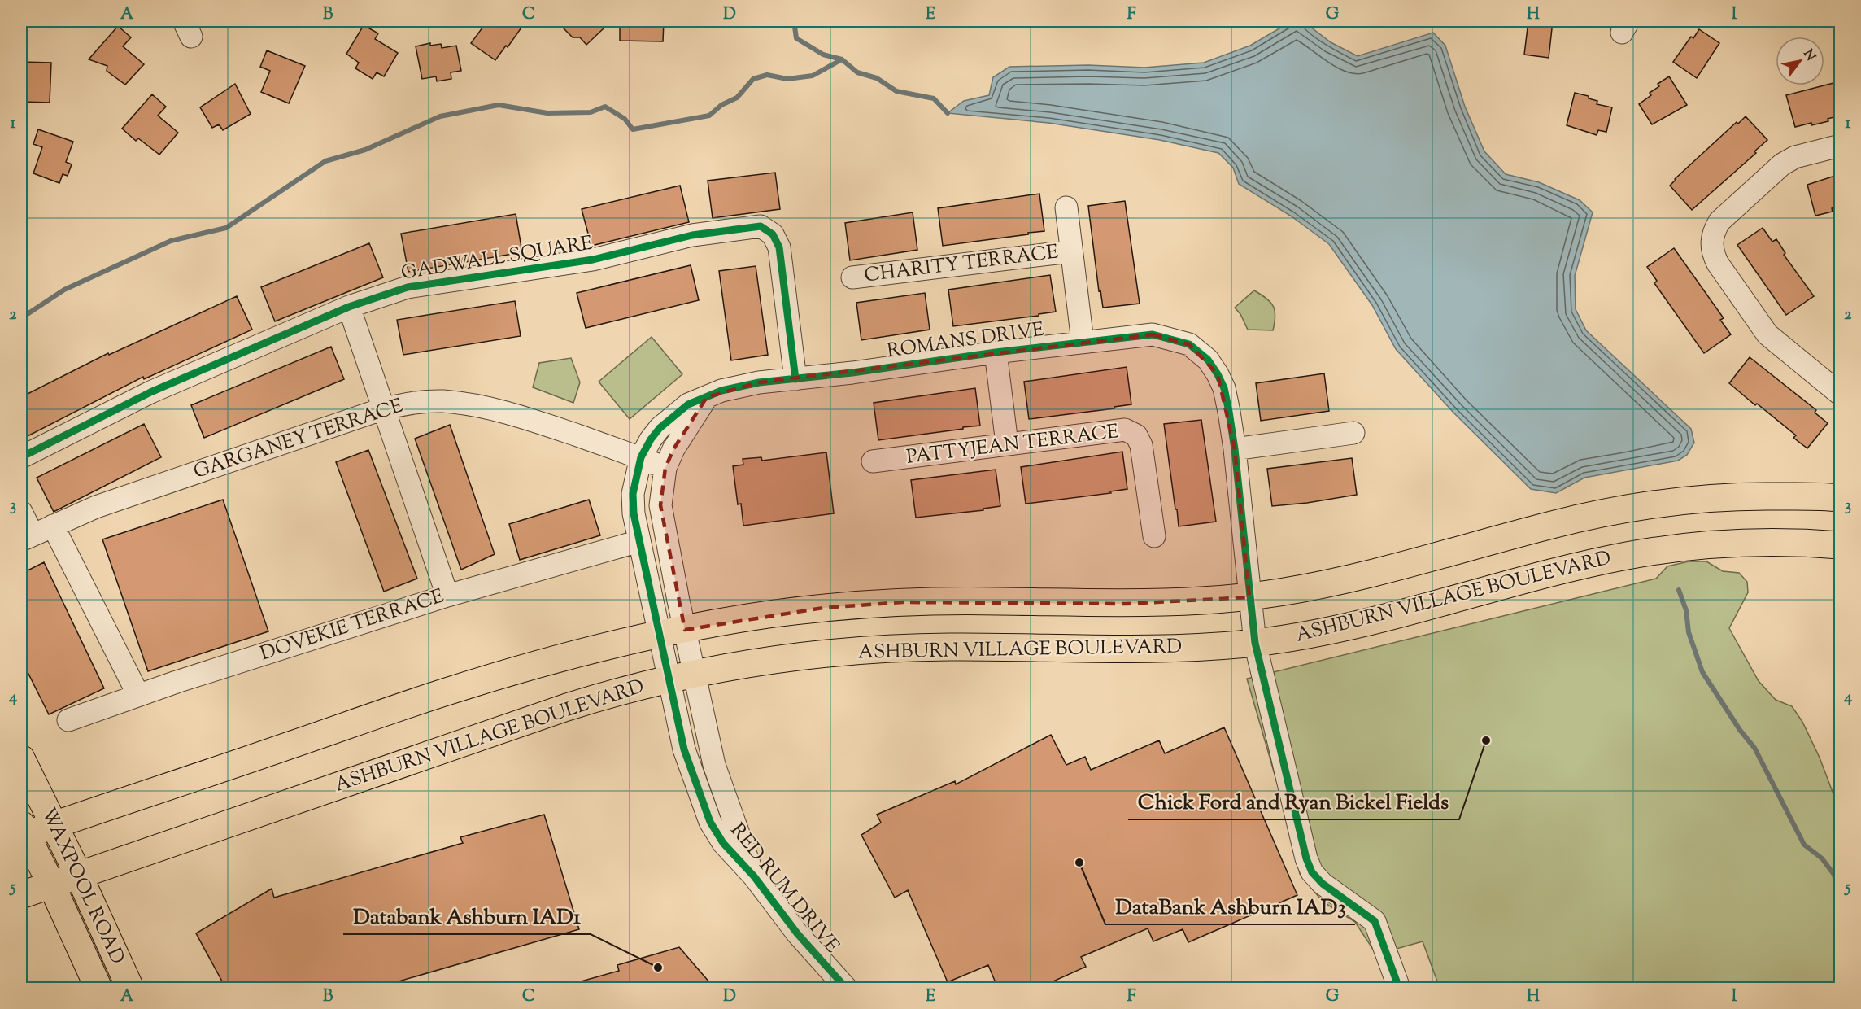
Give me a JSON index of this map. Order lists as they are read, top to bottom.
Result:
{
  "streets": {
    "main road": ["ASHBURN VILLAGE BOULEVARD", "WAXPOOL ROAD"],
    "street": [
      "GADWALL SQUARE",
      "CHARITY TERRACE",
      "ROMANS DRIVE",
      "GARGANEY TERRACE",
      "PATTYJEAN TERRACE",
      "DOVEKIE TERRACE",
      "RED RUM DRIVE"
    ]
  },
  "crossings": [
    ["GADWALL SQUARE", "ROMANS DRIVE"],
    ["ROMANS DRIVE", "GARGANEY TERRACE"],
    ["ROMANS DRIVE", "ASHBURN VILLAGE BOULEVARD"],
    ["ROMANS DRIVE", "DOVEKIE TERRACE"],
    ["ROMANS DRIVE", "RED RUM DRIVE"],
    ["ASHBURN VILLAGE BOULEVARD", "WAXPOOL ROAD"],
    ["ASHBURN VILLAGE BOULEVARD", "RED RUM DRIVE"]
  ],
  "places": ["Chick Ford and Ryan Bickel Fields", "DataBank Ashburn IAD3", "Databank Ashburn IAD1"],
  "north": "top right",
  "grid": {
    "columns": [
      "A",
      "B",
      "C",
      "D",
      "E",
      "F",
      "G",
      "H",
      "I"
    ],
    "rows": [
      "1",
      "2",
      "3",
      "4",
      "5"
    ]
  }
}
